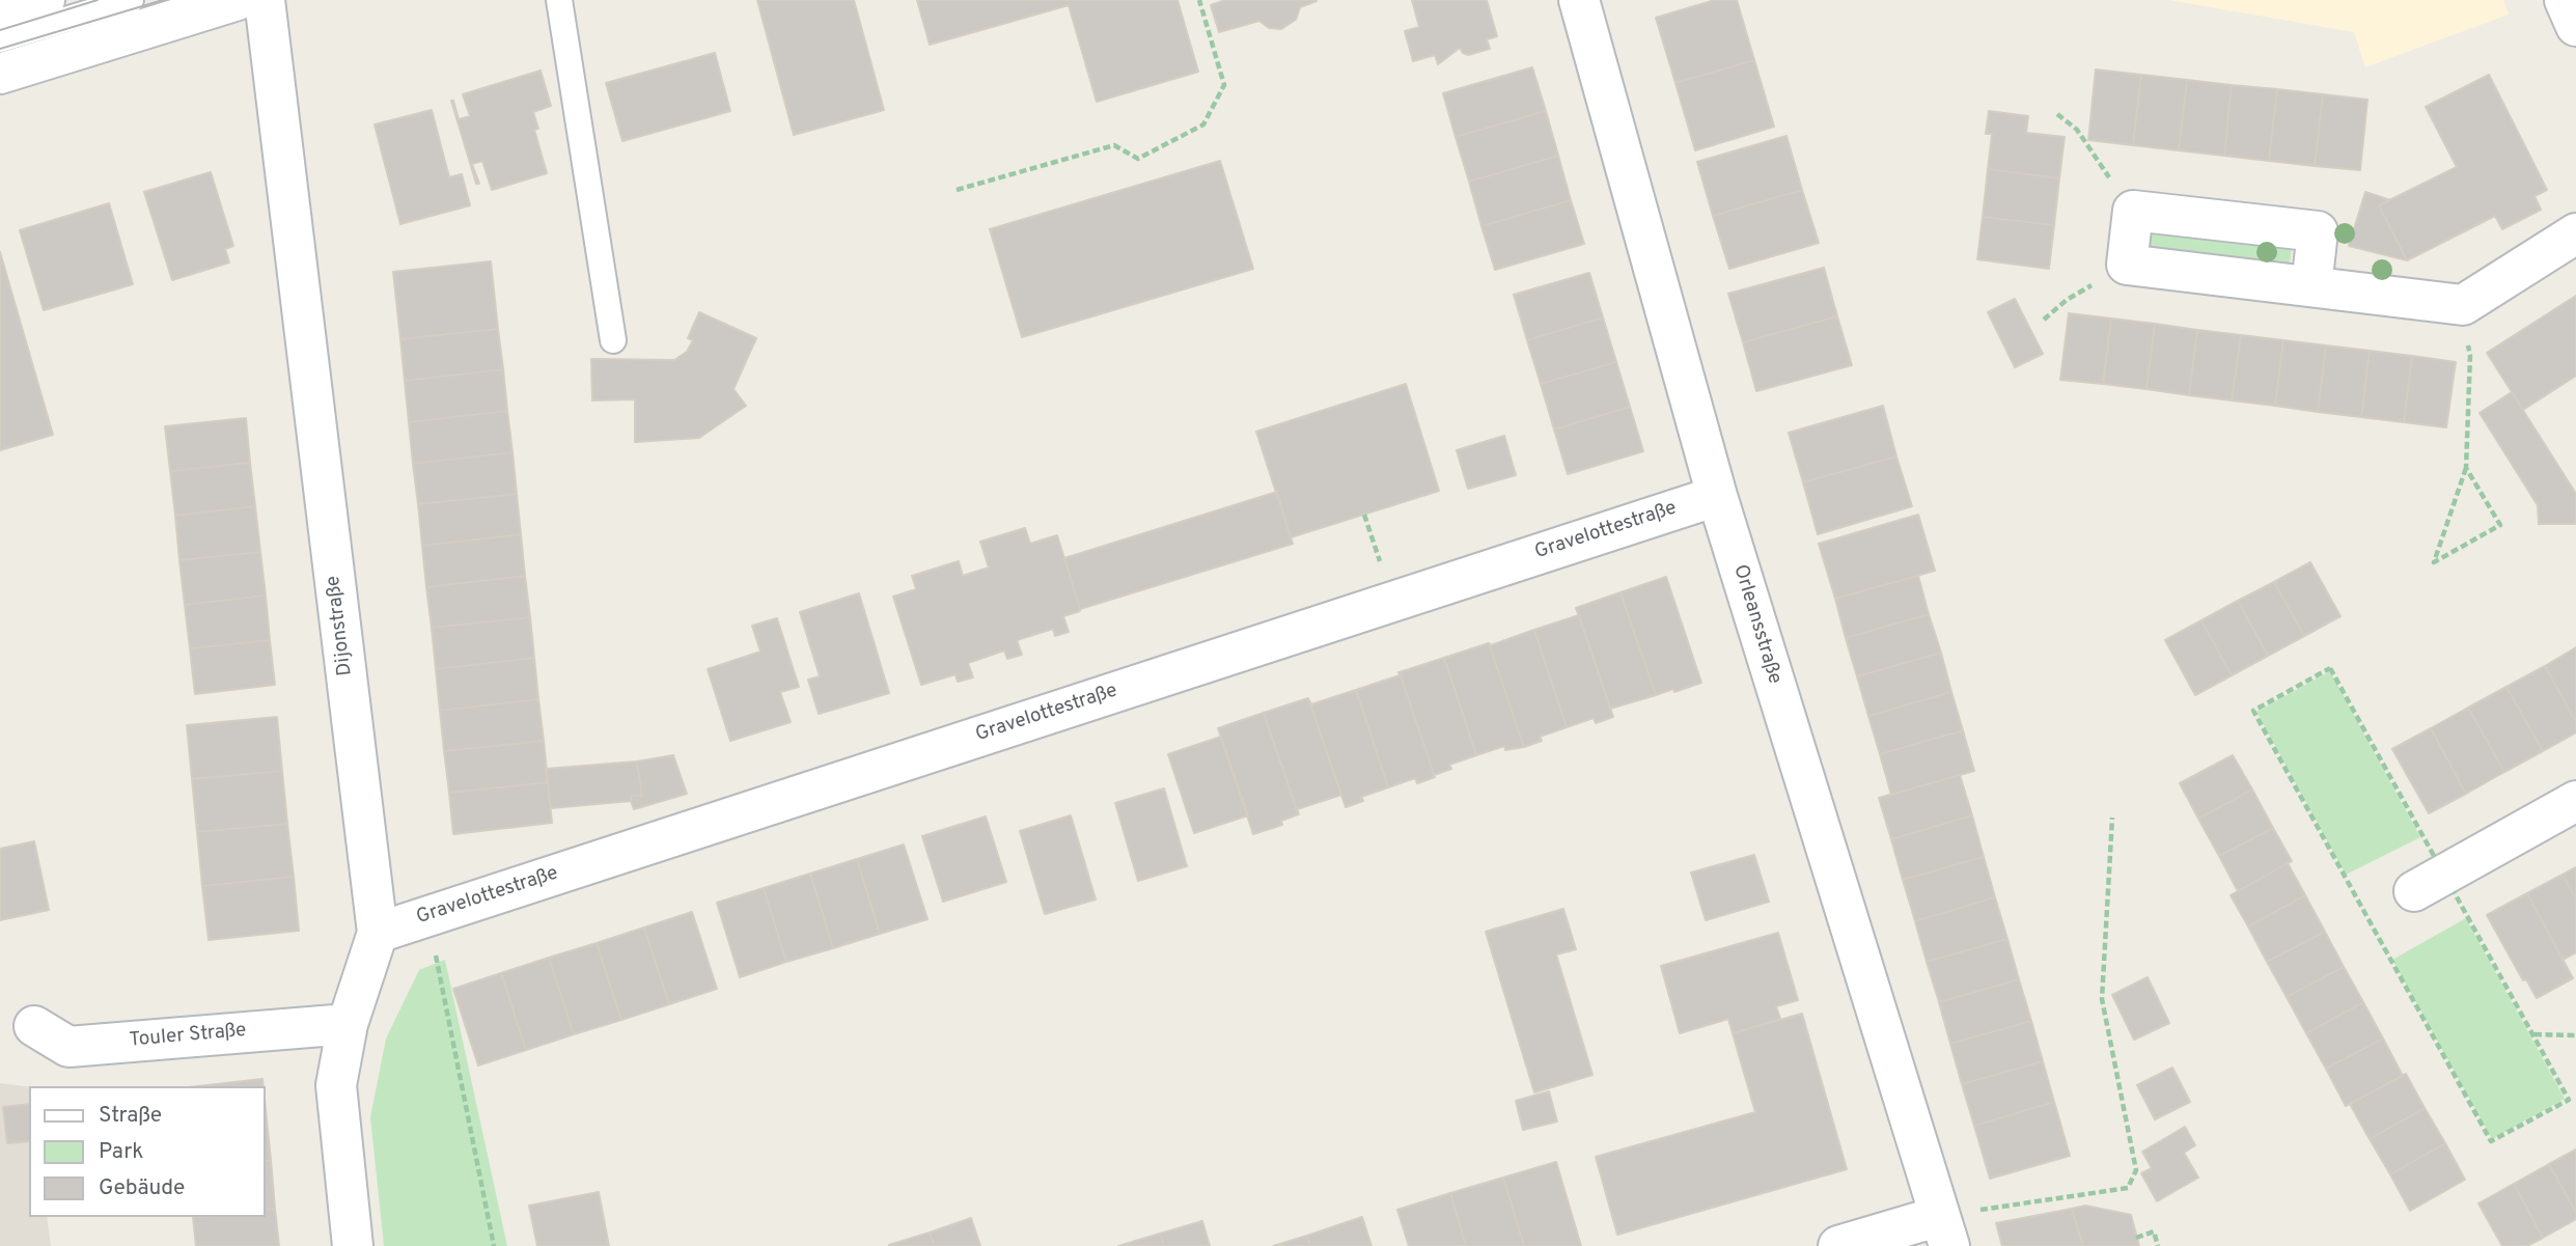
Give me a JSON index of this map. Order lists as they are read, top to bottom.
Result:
{
  "streets": {
    "street": [
      "Gravelottestraße",
      "Orleansstraße",
      "Dijonstraße",
      "Touler Straße"
    ]
  },
  "crossings": [
    ["Gravelottestraße", "Orleansstraße"],
    ["Gravelottestraße", "Dijonstraße"],
    ["Dijonstraße", "Touler Straße"]
  ],
  "legend": ["Straße", "Park", "Gebäude"]
}
